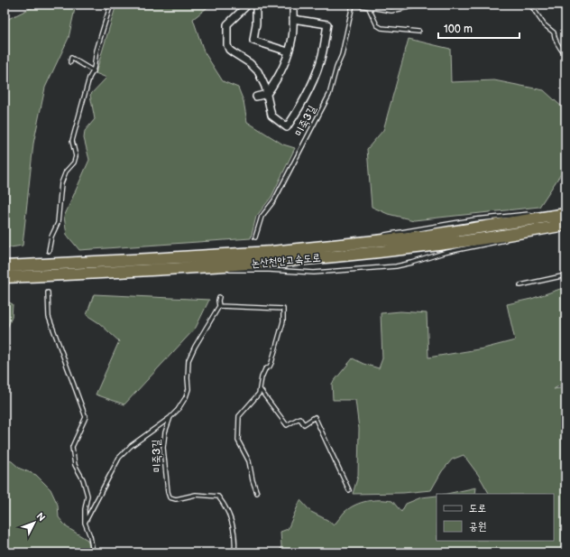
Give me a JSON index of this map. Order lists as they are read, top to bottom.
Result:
{
  "streets": {
    "highway": ["논산천안고속도로"],
    "lane": ["미죽3길"]
  },
  "legend": ["도로", "공원"],
  "scale_bar": "100 m",
  "north": "top right"
}
